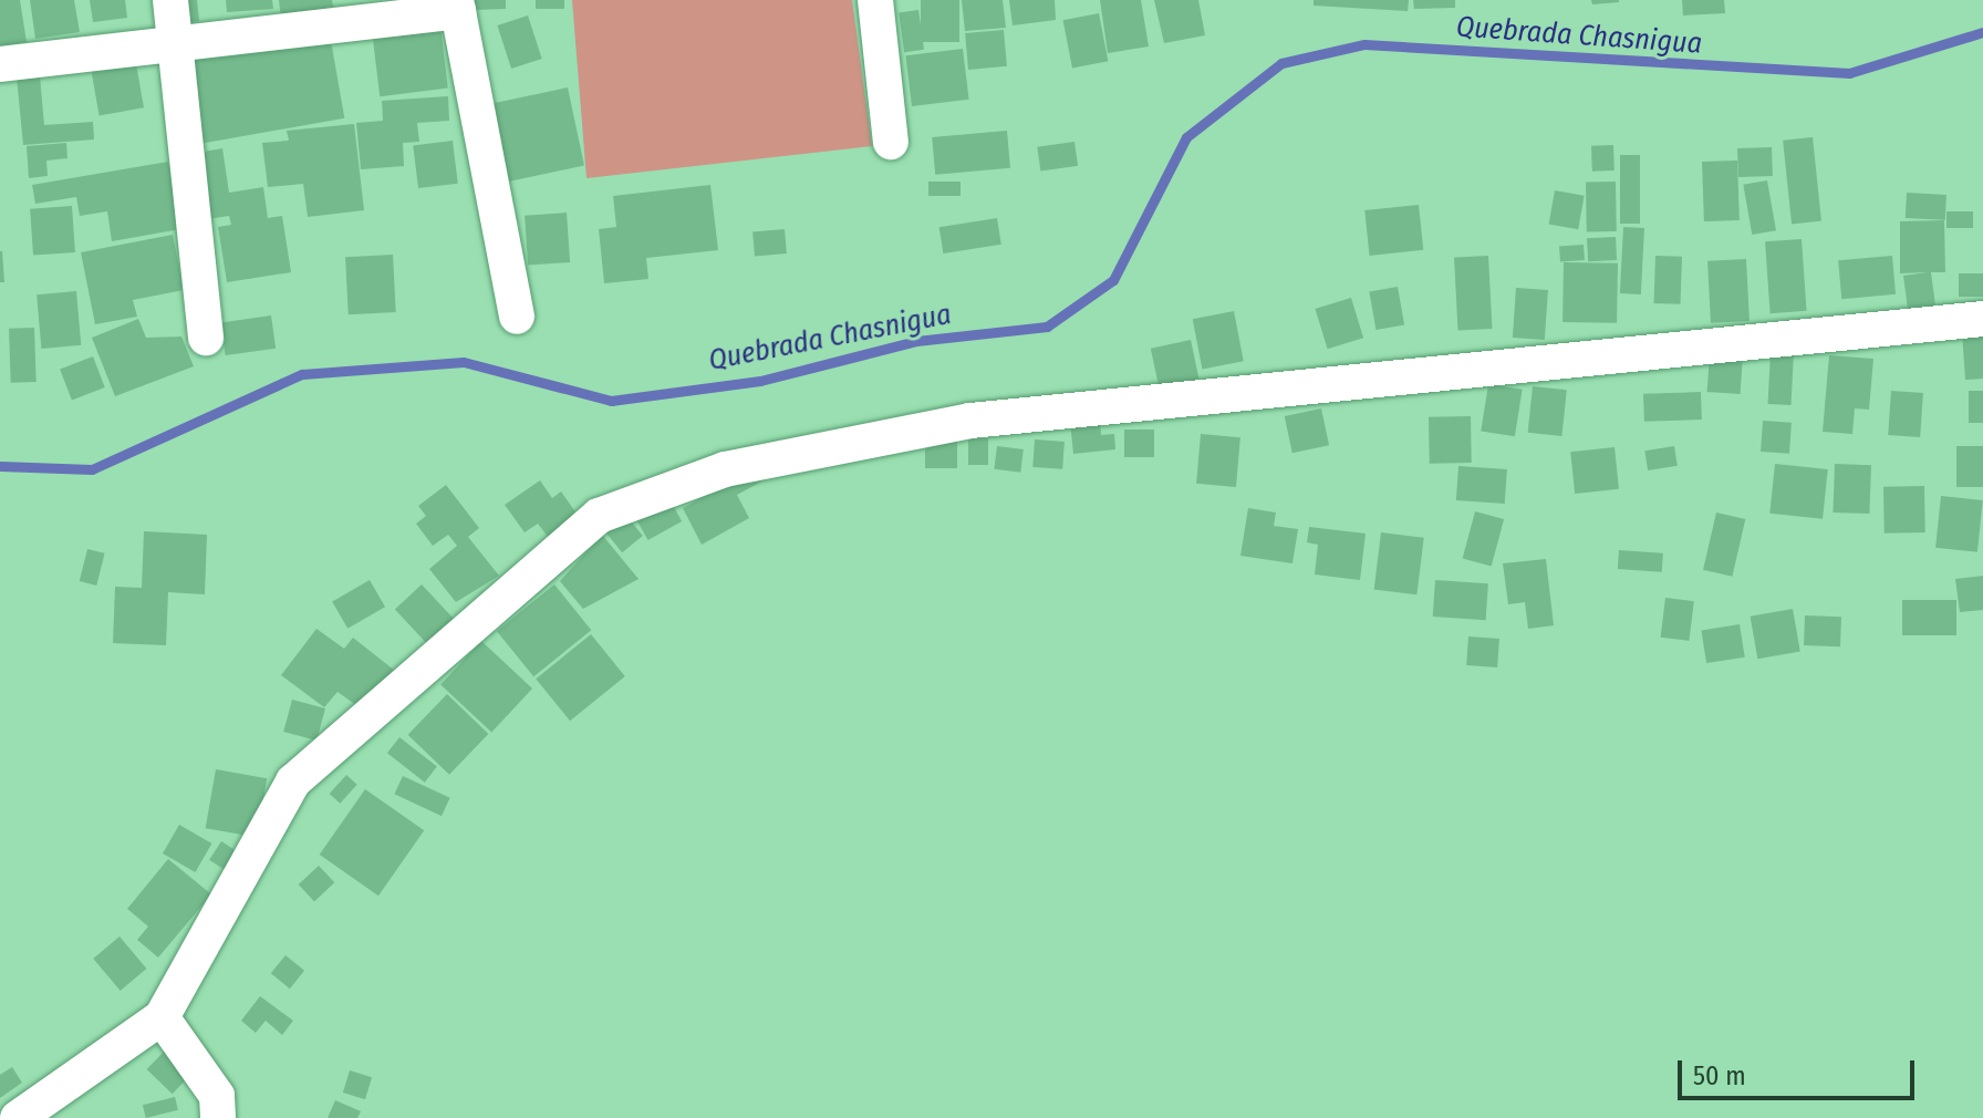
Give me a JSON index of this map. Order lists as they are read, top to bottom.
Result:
{
  "water": ["Quebrada Chasnigua"],
  "scale_bar": "50 m"
}
